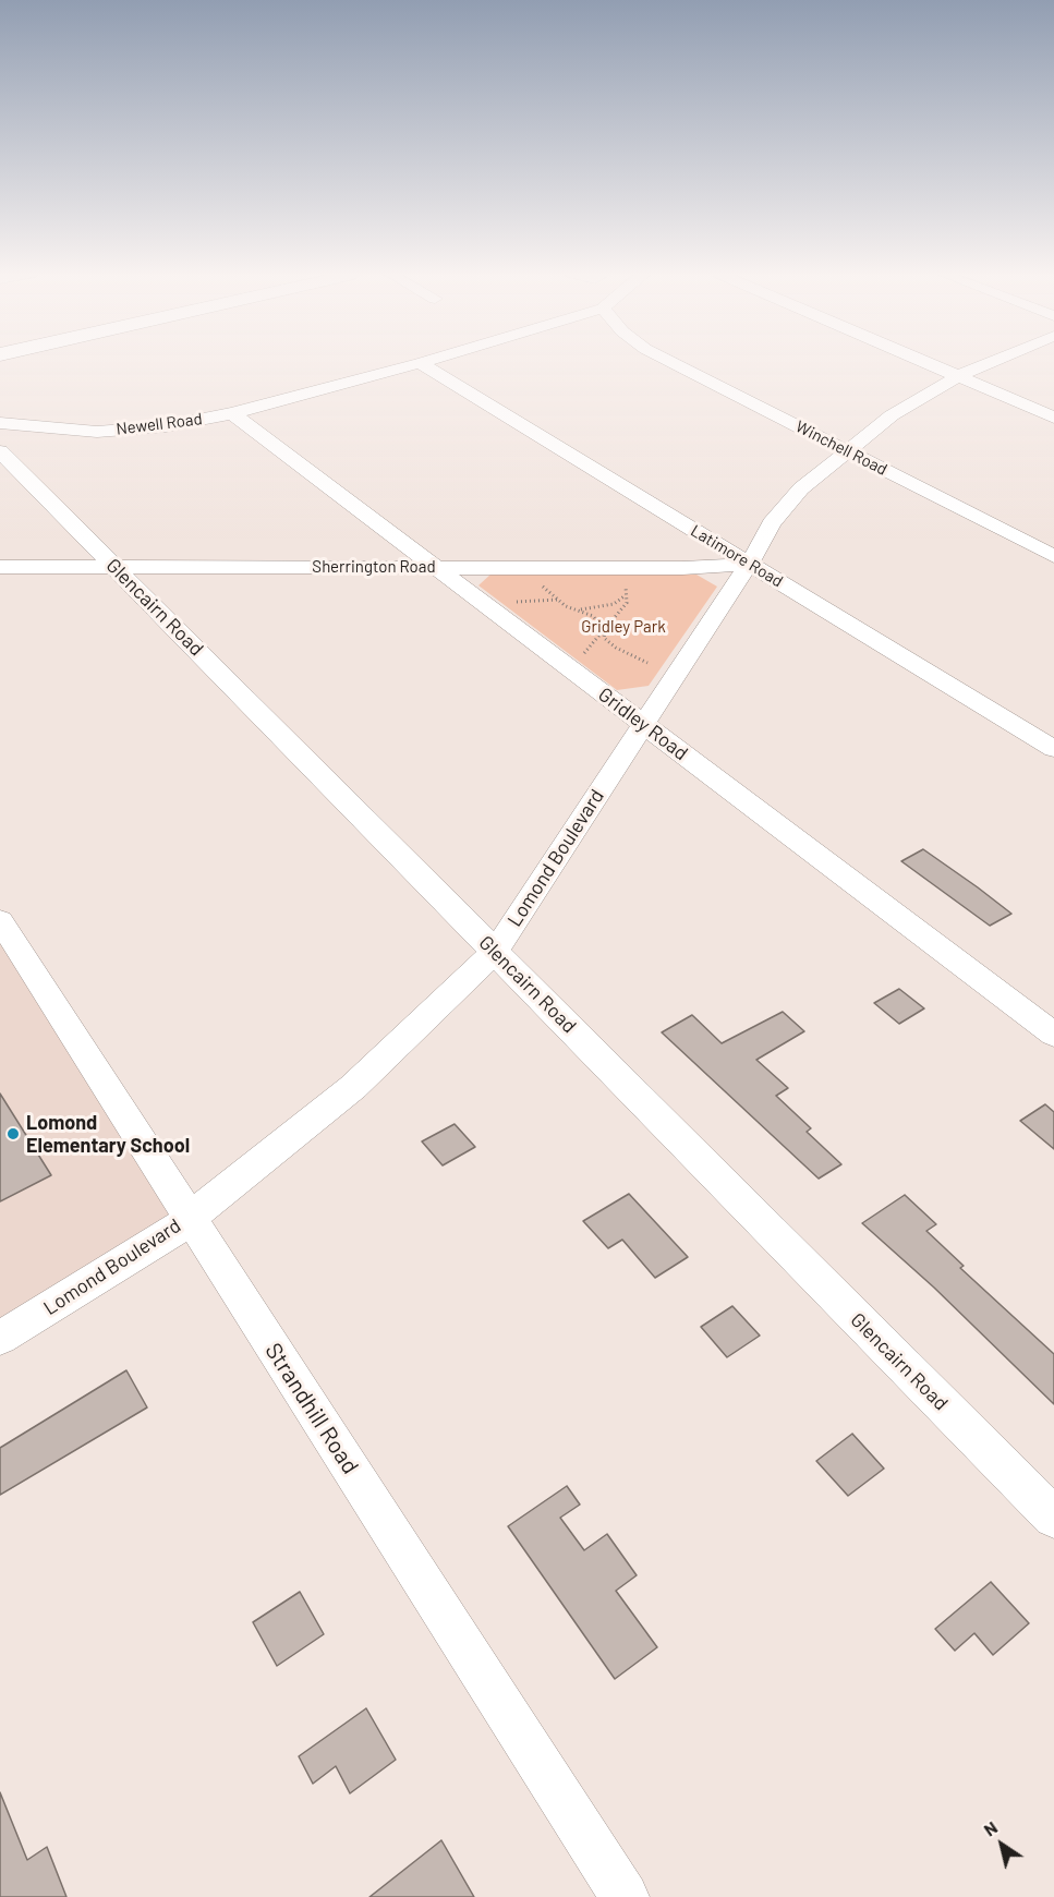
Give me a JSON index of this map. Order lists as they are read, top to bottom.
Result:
{
  "streets": {
    "street": [
      "Newell Road",
      "Winchell Road",
      "Latimore Road",
      "Sherrington Road",
      "Glencairn Road",
      "Gridley Road",
      "Lomond Boulevard",
      "Strandhill Road"
    ]
  },
  "crossings": [
    ["Newell Road", "Latimore Road"],
    ["Newell Road", "Gridley Road"],
    ["Winchell Road", "Lomond Boulevard"],
    ["Latimore Road", "Sherrington Road"],
    ["Latimore Road", "Lomond Boulevard"],
    ["Sherrington Road", "Glencairn Road"],
    ["Sherrington Road", "Gridley Road"],
    ["Sherrington Road", "Lomond Boulevard"],
    ["Glencairn Road", "Lomond Boulevard"],
    ["Gridley Road", "Lomond Boulevard"],
    ["Lomond Boulevard", "Strandhill Road"]
  ],
  "parks": ["Gridley Park"],
  "places": ["Lomond Elementary School"],
  "north": "top left"
}
